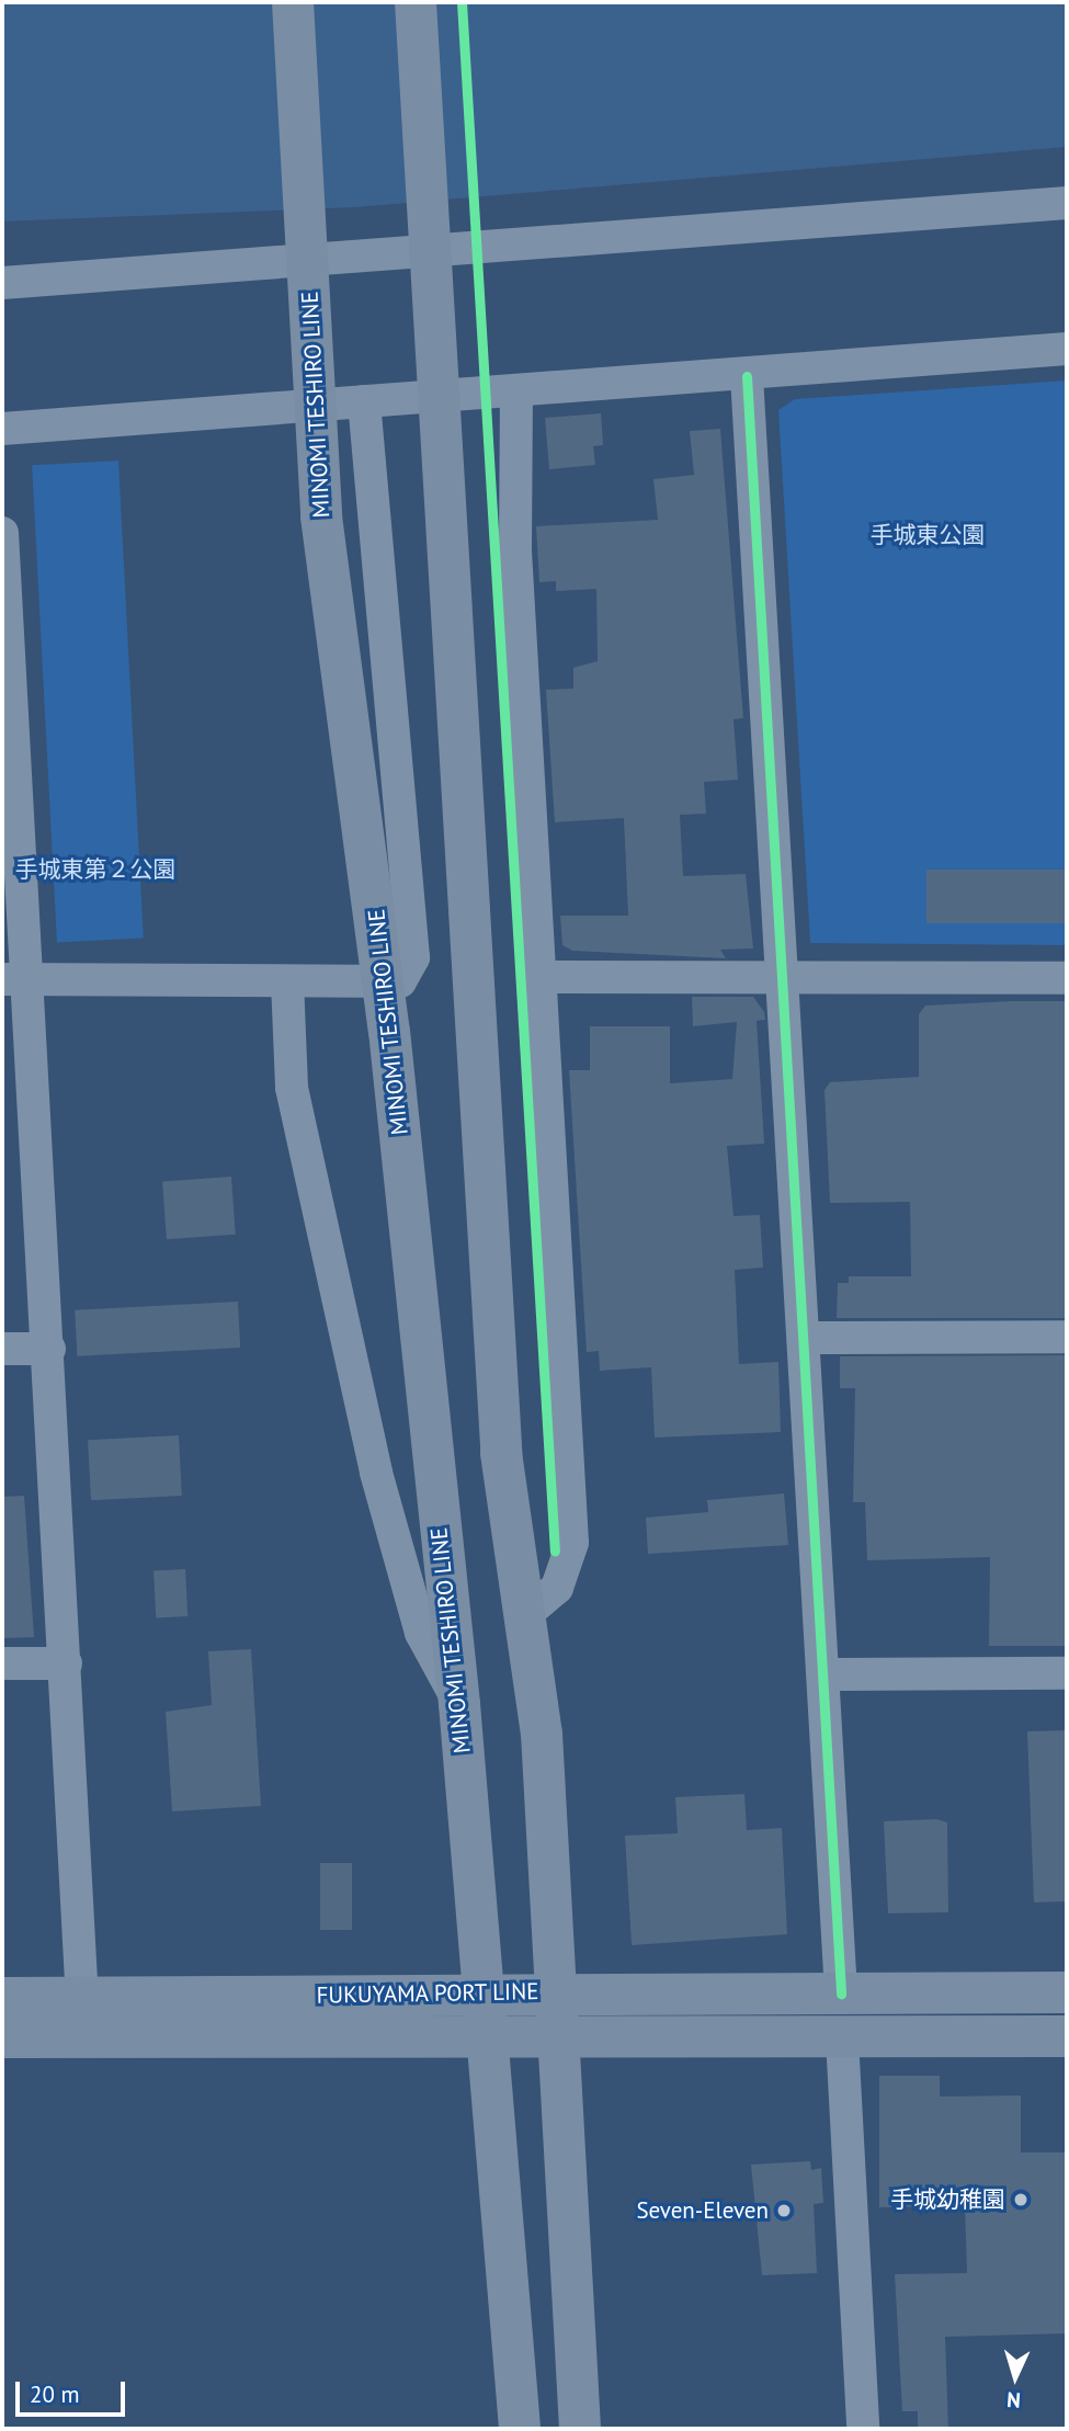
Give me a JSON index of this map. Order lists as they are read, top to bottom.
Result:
{
  "streets": {
    "main road": ["MINOMI TESHIRO LINE", "FUKUYAMA PORT LINE"]
  },
  "crossings": [
    ["MINOMI TESHIRO LINE", "FUKUYAMA PORT LINE"]
  ],
  "parks": ["手城東公園", "手城東第２公園"],
  "places": ["手城幼稚園", "Seven-Eleven"],
  "scale_bar": "20 m",
  "north": "bottom"
}
